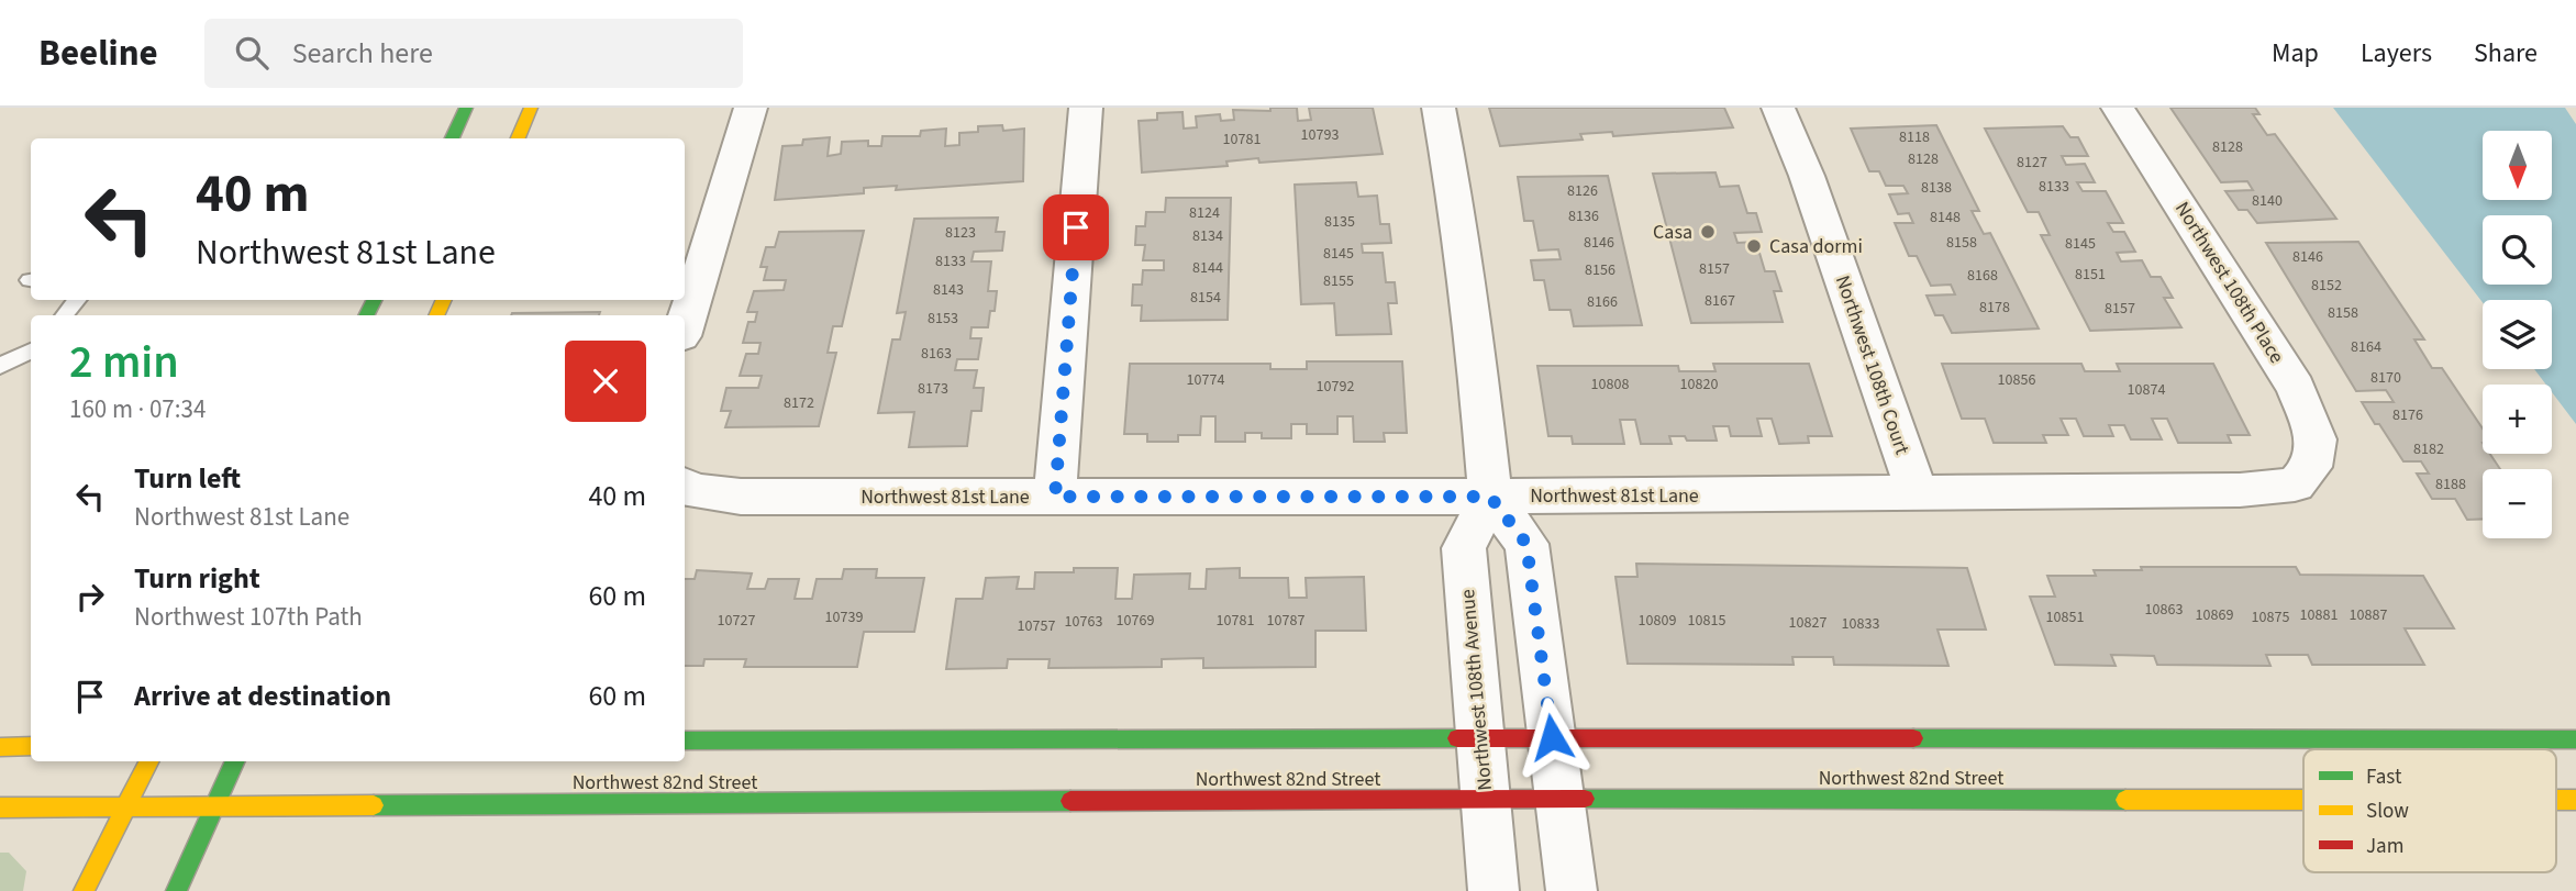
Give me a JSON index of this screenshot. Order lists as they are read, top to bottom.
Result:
{
  "streets": {
    "street": [
      "Northwest 108th Place",
      "Northwest 108th Court",
      "Northwest 81st Lane",
      "Northwest 108th Avenue",
      "Northwest 82nd Street"
    ]
  },
  "crossings": [
    ["Northwest 108th Place", "Northwest 81st Lane"],
    ["Northwest 108th Court", "Northwest 81st Lane"],
    ["Northwest 81st Lane", "Northwest 108th Avenue"],
    ["Northwest 108th Avenue", "Northwest 82nd Street"]
  ],
  "places": ["Casa", "Casa dormi"],
  "house_numbers": [
    "10793",
    "8118",
    "10781",
    "8128",
    "8128",
    "8127",
    "8133",
    "8138",
    "8126",
    "8140",
    "8124",
    "8136",
    "8148",
    "8135",
    "8123",
    "8134",
    "8146",
    "8158",
    "8145",
    "8145",
    "8146",
    "8133",
    "8144",
    "8157",
    "8156",
    "8151",
    "8168",
    "8155",
    "8152",
    "8143",
    "8154",
    "8167",
    "8166",
    "8178",
    "8157",
    "8158",
    "8153",
    "8164",
    "8163",
    "8170",
    "10774",
    "10856",
    "10808",
    "10820",
    "10792",
    "8173",
    "10874",
    "8172",
    "8176",
    "8182",
    "8188",
    "10863",
    "10869",
    "10881",
    "10887",
    "10739",
    "10851",
    "10875",
    "10727",
    "10769",
    "10781",
    "10787",
    "10809",
    "10815",
    "10763",
    "10827",
    "10833",
    "10757"
  ],
  "legend": ["Fast", "Slow", "Jam"],
  "north": "bottom",
  "page": {
    "header": "Beeline",
    "search": "Search here",
    "nav": ["Map", "Layers", "Share"],
    "map_buttons": ["+", "−"],
    "turn": ["40 m", "Northwest 81st Lane"],
    "heading": ["2 min", "160 m · 07:34"],
    "list": [
      {
        "name": "Turn left",
        "note": "Northwest 81st Lane",
        "value": "40 m"
      },
      {
        "name": "Turn right",
        "note": "Northwest 107th Path",
        "value": "60 m"
      },
      {
        "name": "Arrive at destination",
        "value": "60 m"
      }
    ]
  }
}
